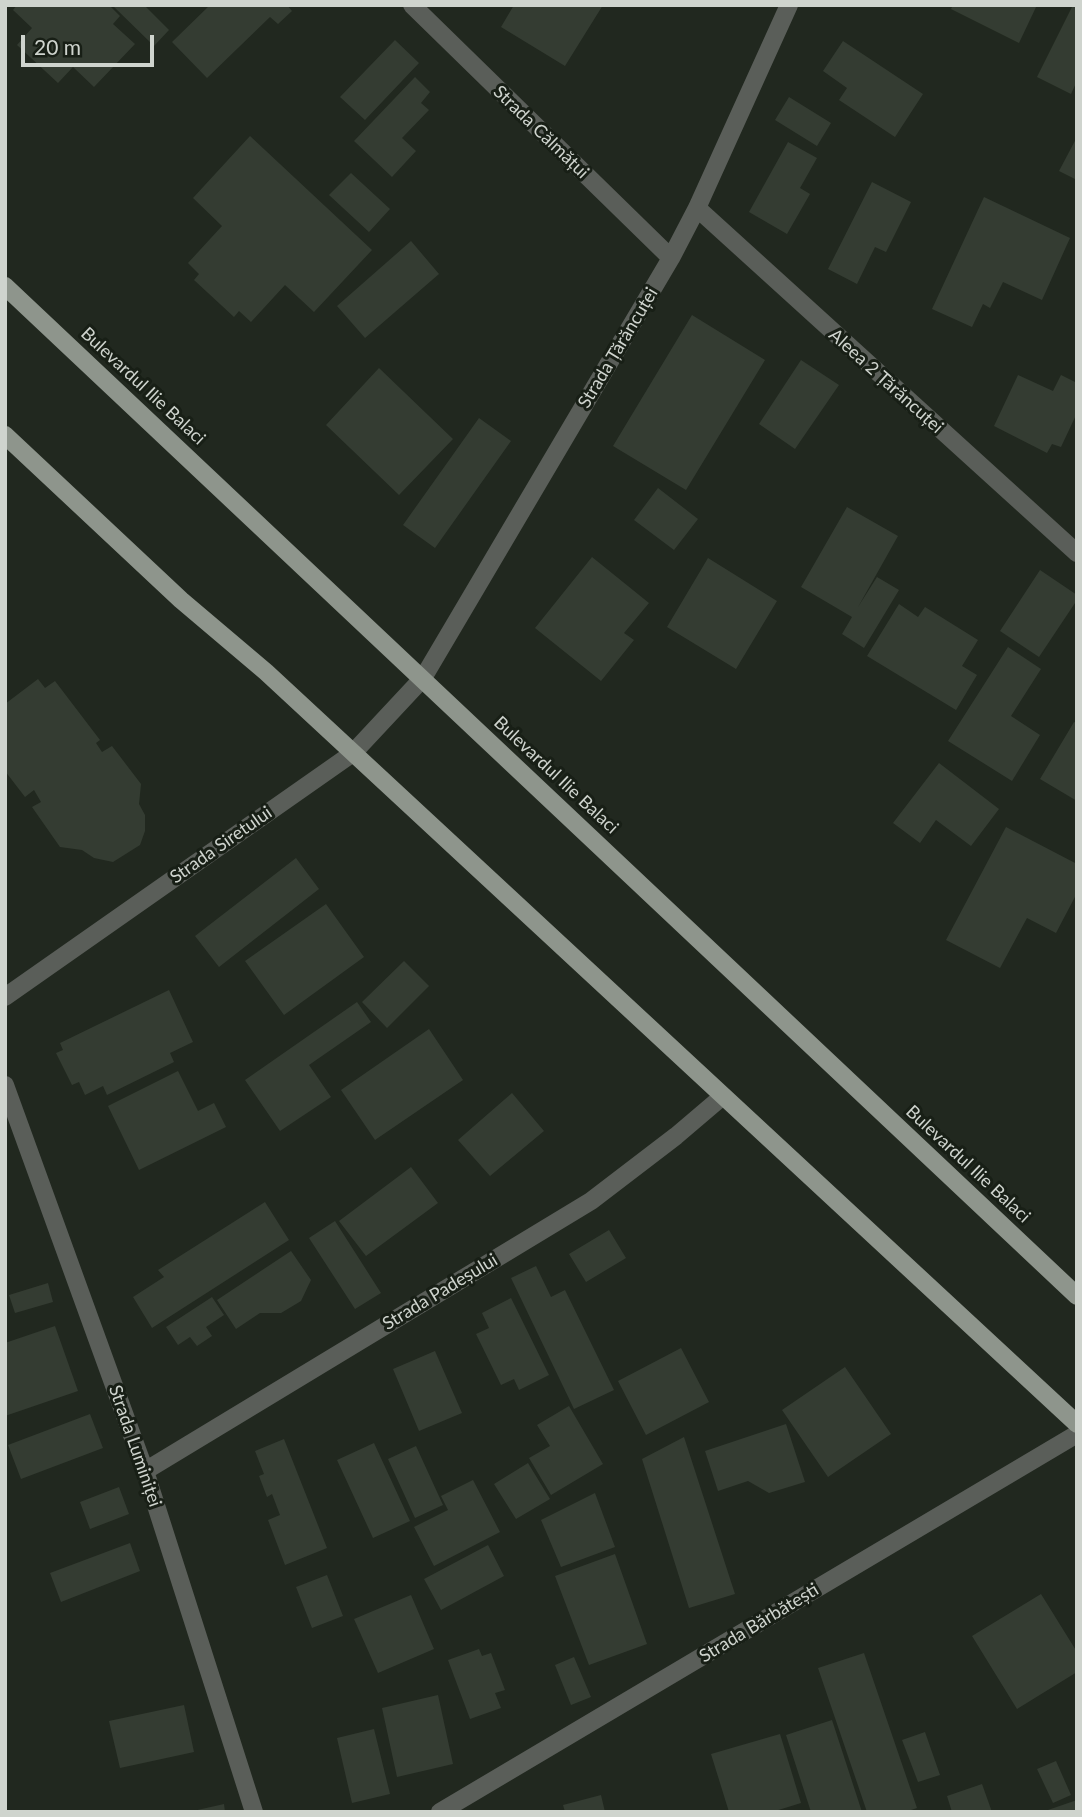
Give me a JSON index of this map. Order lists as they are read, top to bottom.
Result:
{
  "streets": {
    "main road": ["Bulevardul Ilie Balaci"],
    "street": [
      "Strada Călmățui",
      "Strada Țărăncuței",
      "Aleea 2 Țărăncuței",
      "Strada Siretului",
      "Strada Padeșului",
      "Strada Luminiței",
      "Strada Bărbătești"
    ]
  },
  "crossings": [
    ["Strada Călmățui", "Strada Țărăncuței"],
    ["Strada Țărăncuței", "Aleea 2 Țărăncuței"],
    ["Strada Țărăncuței", "Bulevardul Ilie Balaci"],
    ["Strada Țărăncuței", "Strada Siretului"],
    ["Bulevardul Ilie Balaci", "Strada Siretului"],
    ["Strada Padeșului", "Strada Luminiței"]
  ],
  "scale_bar": "20 m"
}
